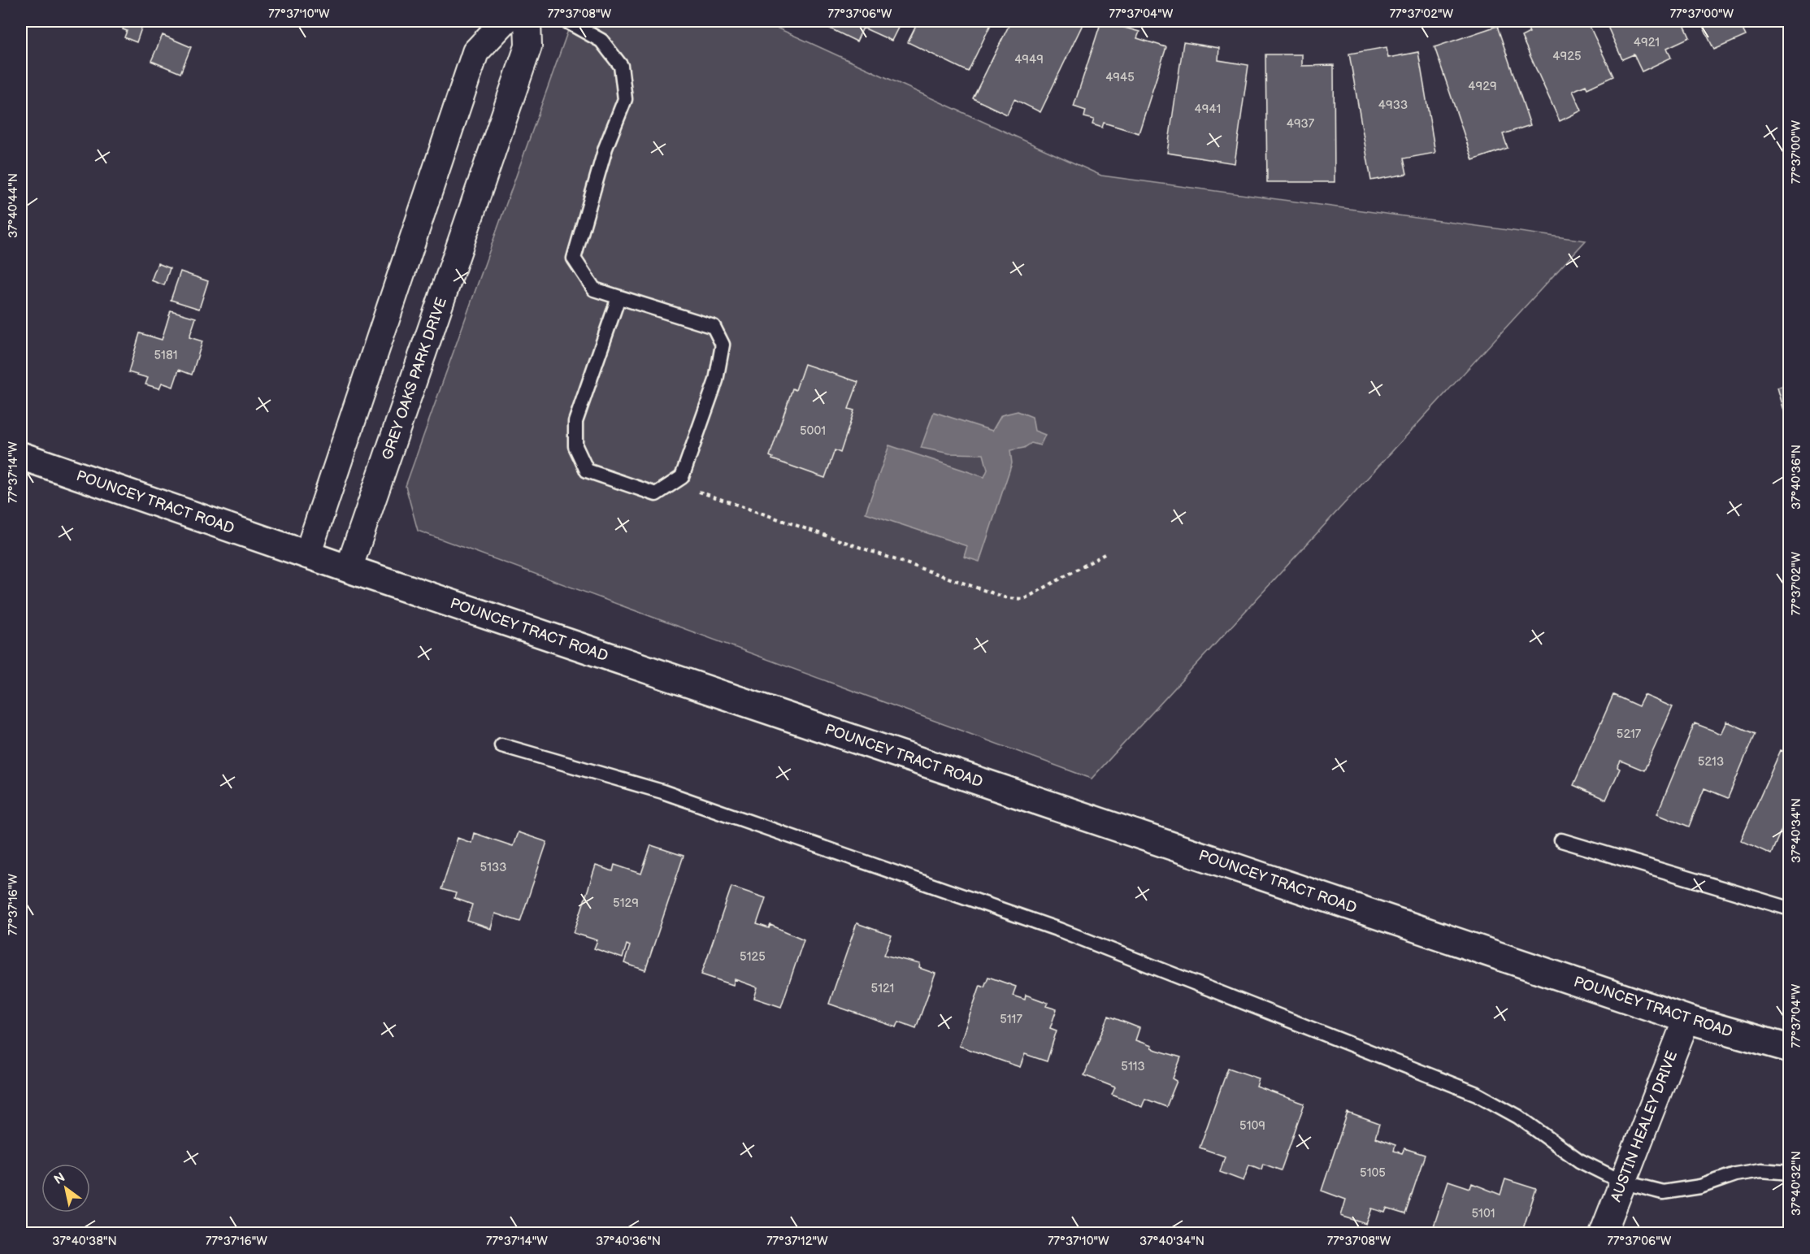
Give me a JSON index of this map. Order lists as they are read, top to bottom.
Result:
{
  "streets": {
    "main road": ["POUNCEY TRACT ROAD"],
    "street": ["GREY OAKS PARK DRIVE", "AUSTIN HEALEY DRIVE"]
  },
  "crossings": [
    ["GREY OAKS PARK DRIVE", "POUNCEY TRACT ROAD"],
    ["POUNCEY TRACT ROAD", "AUSTIN HEALEY DRIVE"]
  ],
  "house_numbers": [
    "4921",
    "4925",
    "4949",
    "4945",
    "4929",
    "4933",
    "4941",
    "4937",
    "5181",
    "5001",
    "5217",
    "5213",
    "5133",
    "5129",
    "5125",
    "5121",
    "5117",
    "5113",
    "5109",
    "5105",
    "5101"
  ],
  "north": "top left",
  "coordinates": [
    "77°37'10\"W",
    "77°37'08\"W",
    "77°37'06\"W",
    "77°37'04\"W",
    "77°37'02\"W",
    "77°37'00\"W",
    "37°40'44\"N",
    "77°37'14\"W",
    "37°40'36\"N",
    "37°40'34\"N",
    "77°37'16\"W",
    "37°40'32\"N",
    "37°40'38\"N",
    "77°37'12\"W"
  ]
}
